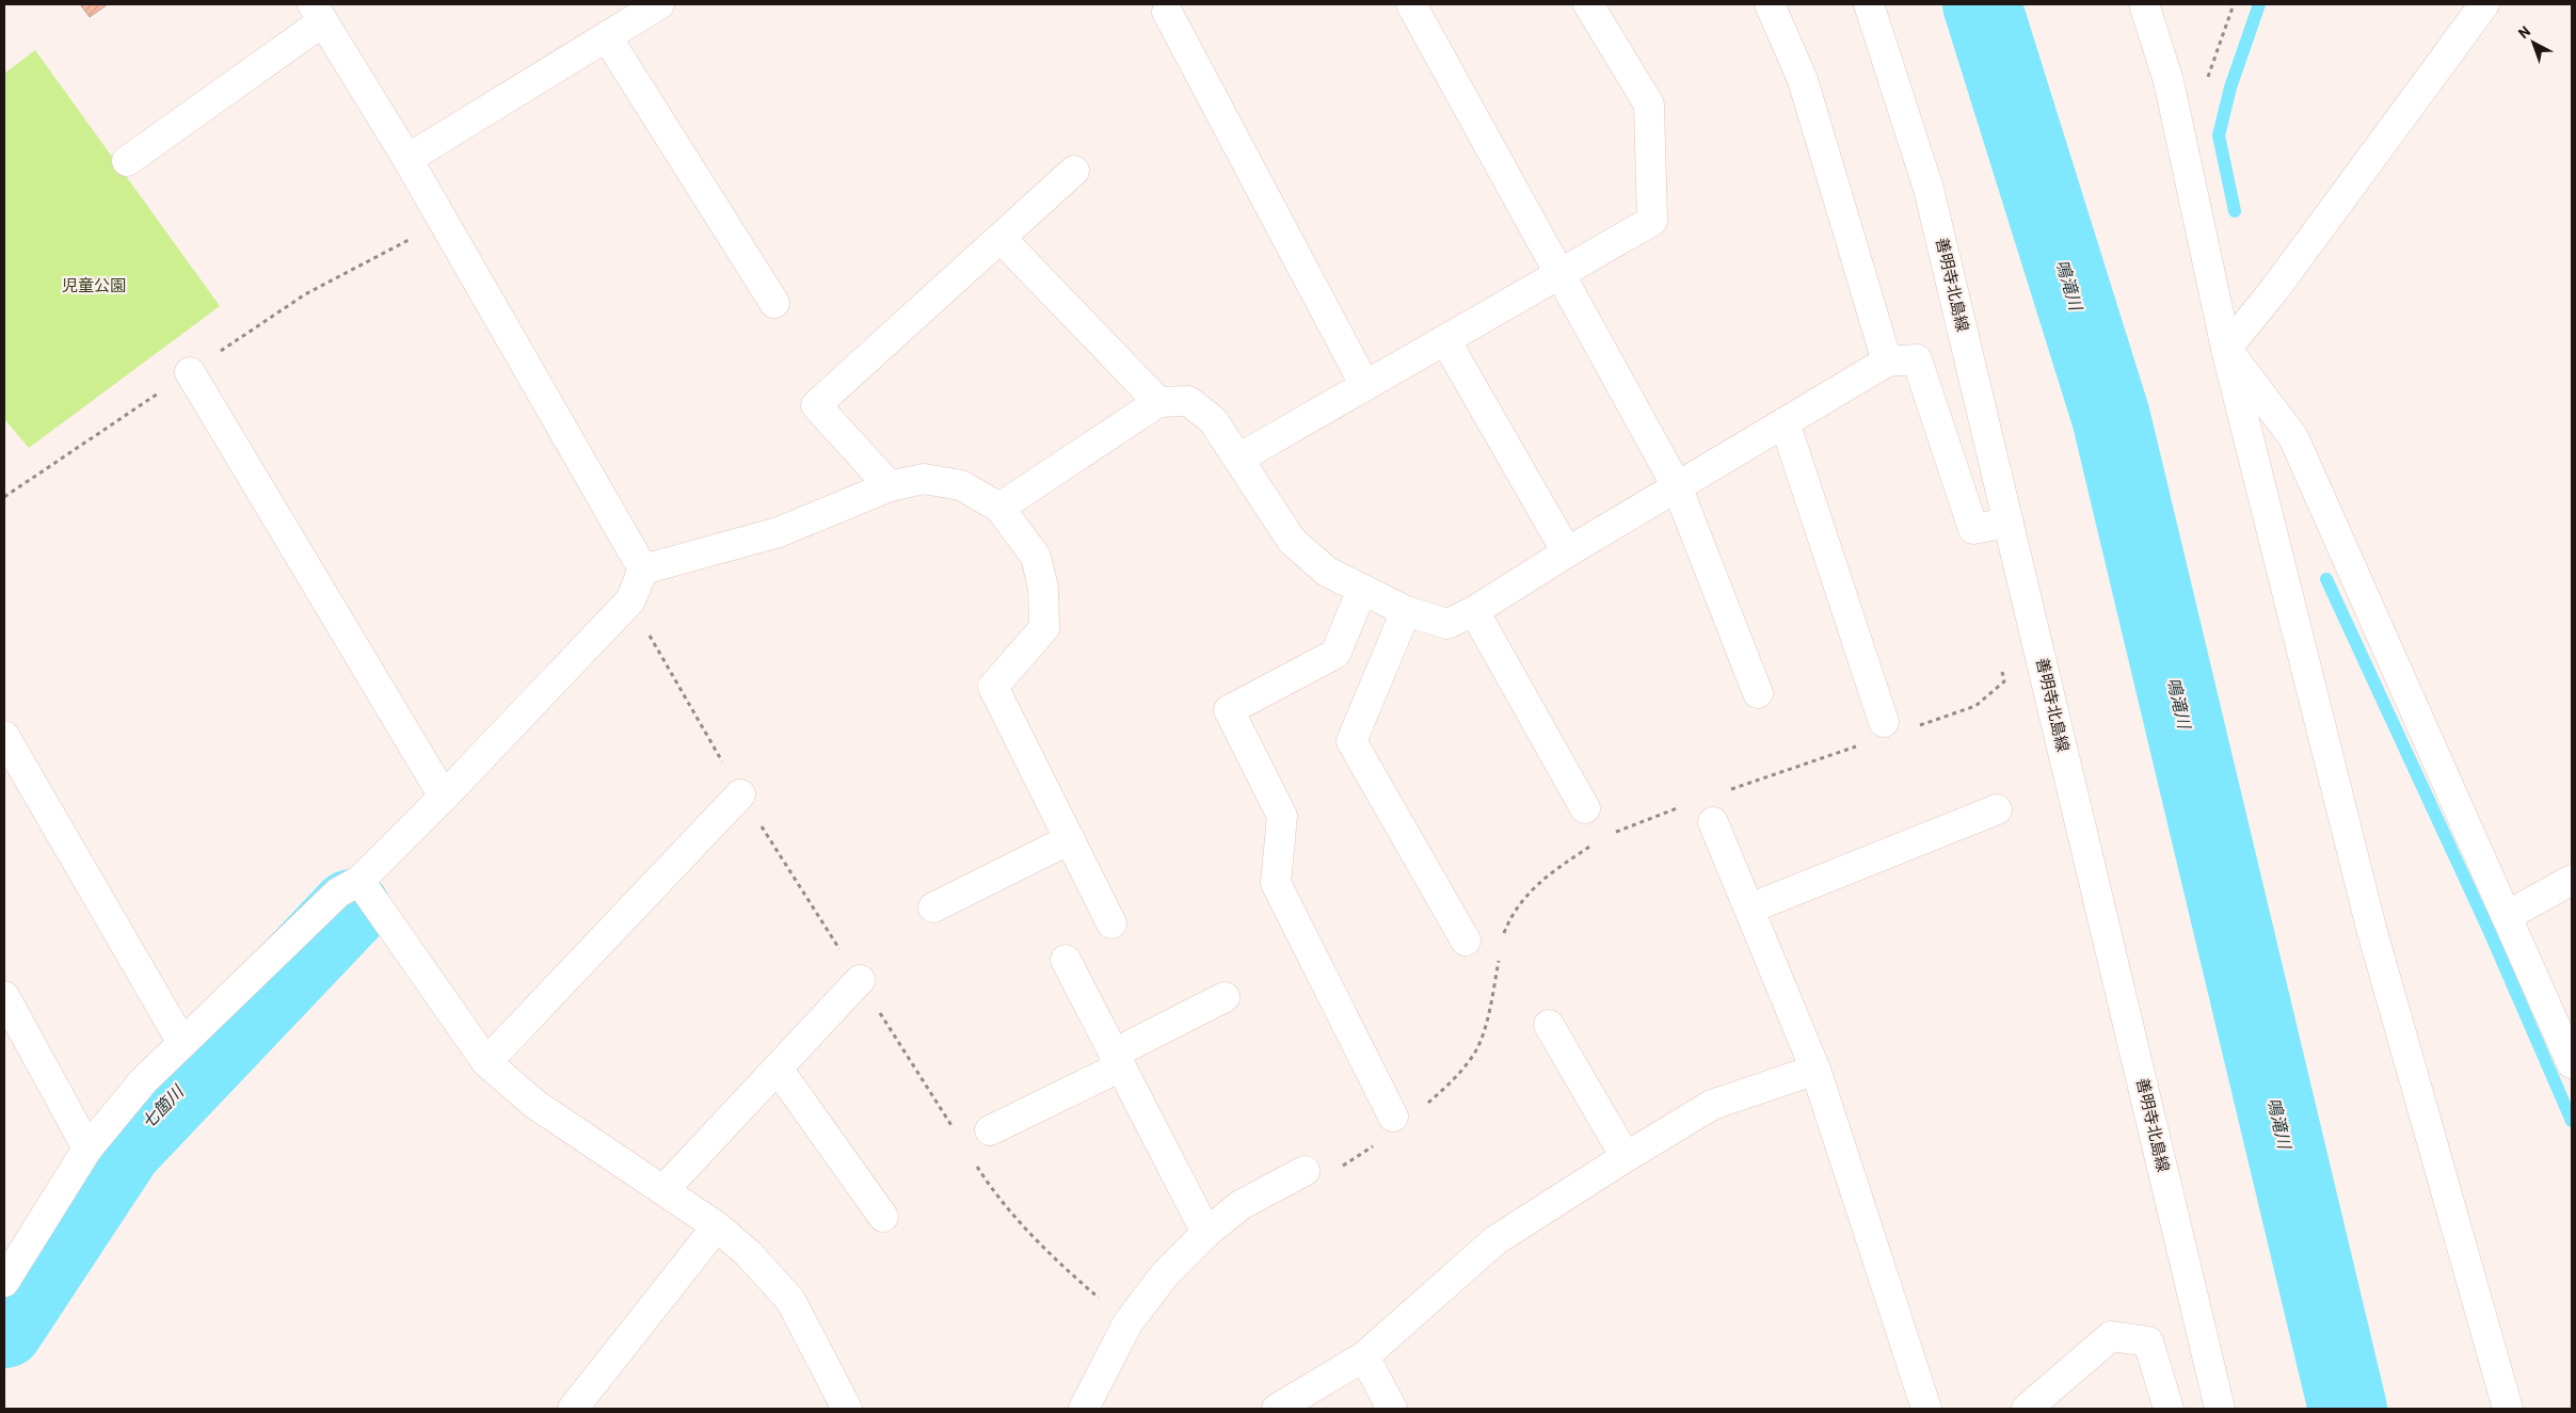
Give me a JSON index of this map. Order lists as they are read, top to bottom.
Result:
{
  "streets": {
    "street": ["善明寺北島線"]
  },
  "water": ["鳴滝川", "七箇川"],
  "parks": ["児童公園"],
  "north": "top left"
}
